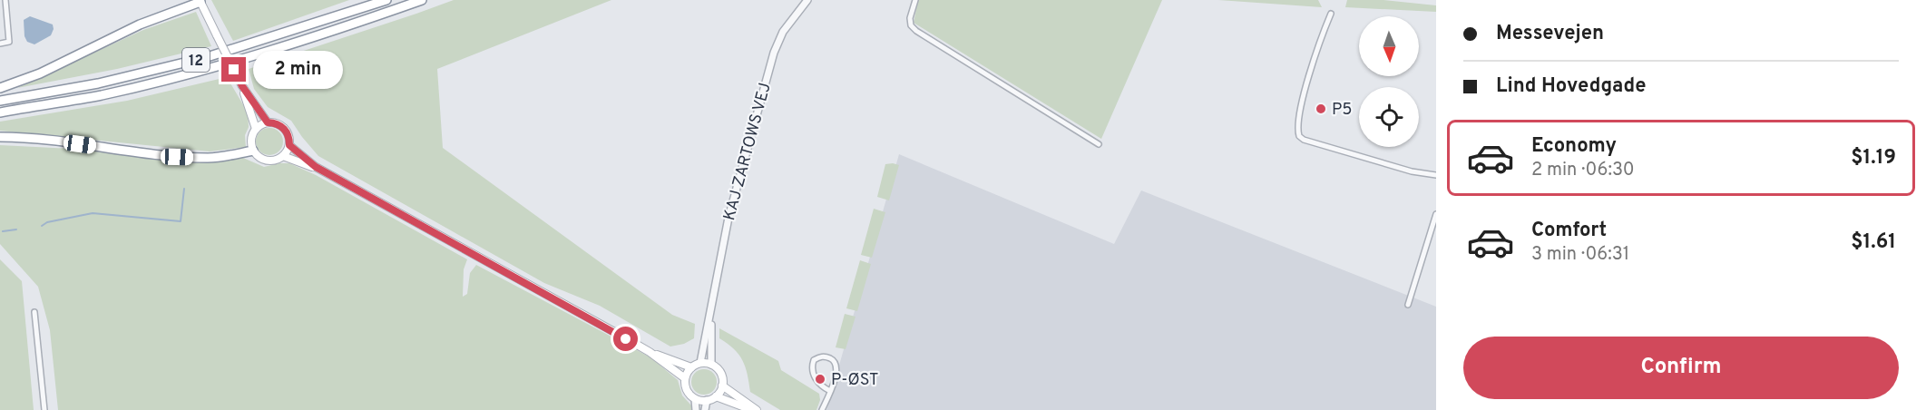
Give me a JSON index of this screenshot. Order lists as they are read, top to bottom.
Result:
{
  "streets": {
    "highway": ["12"],
    "street": ["KAJ ZARTOWS VEJ"]
  },
  "places": ["P5", "P-ØST"],
  "north": "bottom",
  "page": {
    "banner": ["Messevejen", "Lind Hovedgade"],
    "bubble": "2 min",
    "list": [
      {
        "name": "Economy",
        "note": "2 min · 06:30",
        "value": "$1.19"
      },
      {
        "name": "Comfort",
        "note": "3 min · 06:31",
        "value": "$1.61"
      }
    ],
    "buttons": "Confirm"
  }
}
